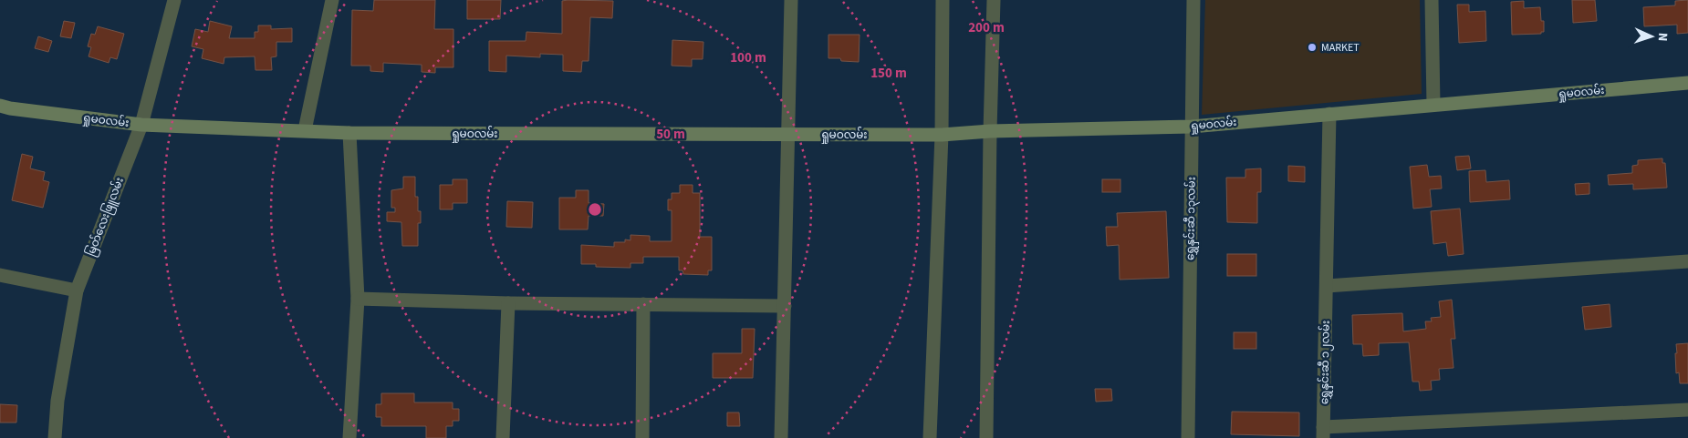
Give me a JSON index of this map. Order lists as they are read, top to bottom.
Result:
{
  "streets": {
    "street": [
      "ရှုမဝလမ်း",
      "မြတ်လေးဖြူလမ်း",
      "ရွှေနှင်းဆီ ၁၃လမ်း",
      "ရွှေနှင်းဆီ ၁၂လမ်း"
    ]
  },
  "crossings": [
    ["ရှုမဝလမ်း", "မြတ်လေးဖြူလမ်း"],
    ["ရှုမဝလမ်း", "ရွှေနှင်းဆီ ၁၃လမ်း"],
    ["ရှုမဝလမ်း", "ရွှေနှင်းဆီ ၁၂လမ်း"]
  ],
  "places": ["MARKET"],
  "north": "right",
  "rings": [
    "200 m",
    "100 m",
    "150 m",
    "50 m"
  ]
}
